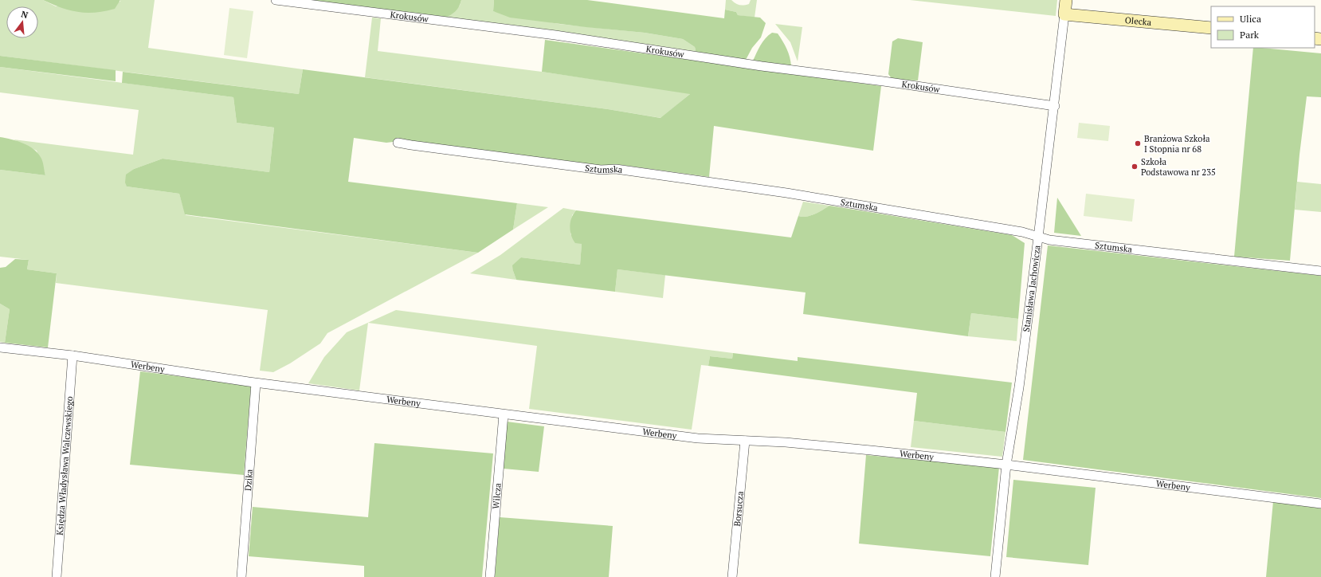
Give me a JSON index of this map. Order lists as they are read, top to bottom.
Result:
{
  "streets": {
    "street": [
      "Krokusów",
      "Olecka",
      "Sztumska",
      "Stanisława Jachowicza",
      "Werbeny",
      "Księdza Władysława Walczewskiego",
      "Dzika",
      "Wilcza",
      "Borsucza"
    ]
  },
  "crossings": [
    ["Krokusów", "Stanisława Jachowicza"],
    ["Olecka", "Stanisława Jachowicza"],
    ["Sztumska", "Stanisława Jachowicza"],
    ["Stanisława Jachowicza", "Werbeny"],
    ["Werbeny", "Księdza Władysława Walczewskiego"],
    ["Werbeny", "Dzika"],
    ["Werbeny", "Wilcza"],
    ["Werbeny", "Borsucza"]
  ],
  "places": ["Branżowa Szkoła I Stopnia nr 68", "Szkoła Podstawowa nr 235"],
  "legend": ["Ulica", "Park"],
  "north": "top"
}
